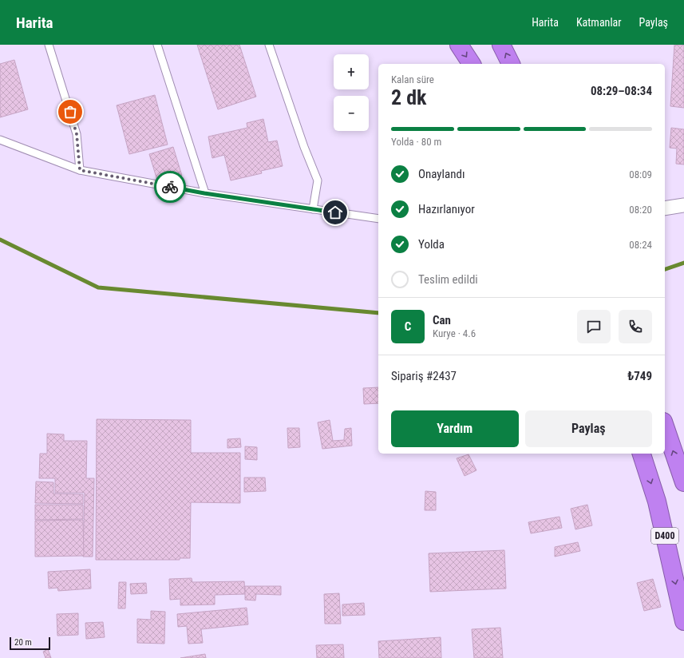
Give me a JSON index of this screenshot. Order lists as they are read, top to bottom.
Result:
{
  "streets": {
    "highway": ["D400"]
  },
  "scale_bar": "20 m",
  "page": {
    "header": "Harita",
    "nav": ["Harita", "Katmanlar", "Paylaş"],
    "map_buttons": ["+", "−"],
    "heading": ["2 dk", "Kalan süre", "08:29–08:34"],
    "panel": [
      "Can",
      "Kurye · 4.6",
      "Sipariş #2437",
      "₺749"
    ],
    "bar": "Yolda · 80 m",
    "list": [
      ["Onaylandı", "08:09"],
      ["Hazırlanıyor", "08:20"],
      ["Yolda", "08:24"],
      "Teslim edildi"
    ],
    "round": "C",
    "buttons": ["Yardım", "Paylaş"],
    "scale": "20 m"
  }
}
